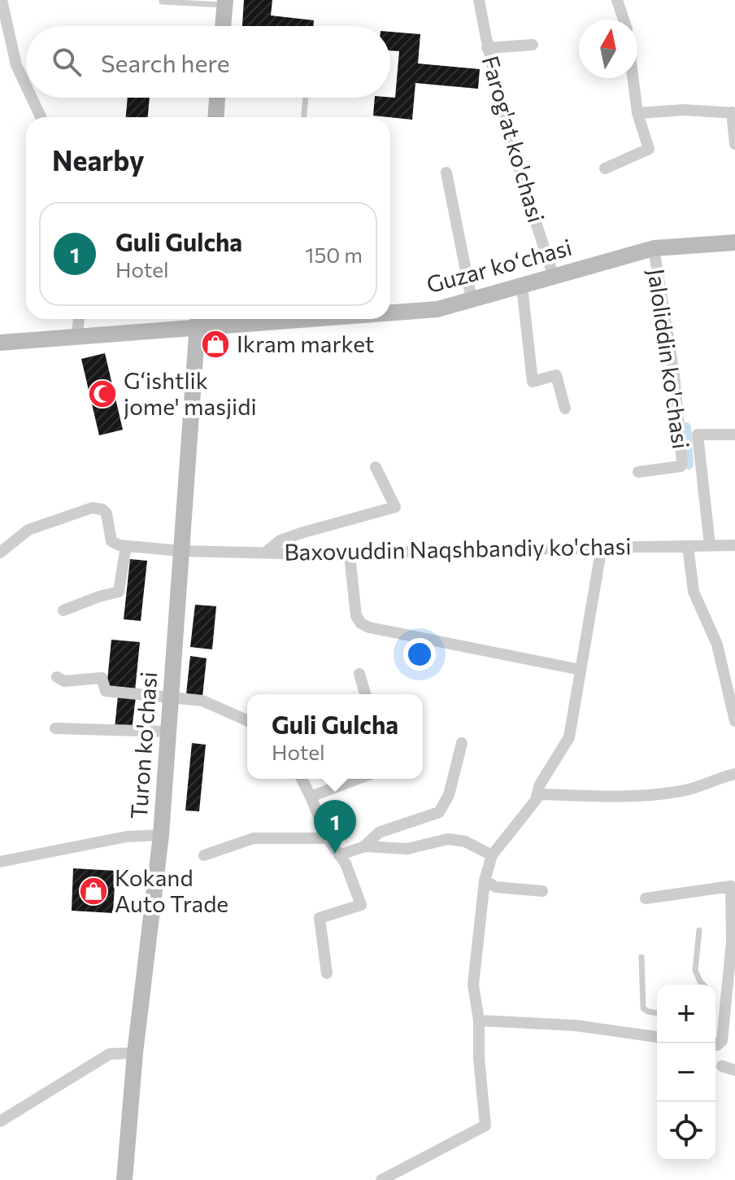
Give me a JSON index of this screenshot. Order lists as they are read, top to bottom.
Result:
{
  "streets": {
    "main road": ["Guzar koʻchasi", "Turon ko'chasi"],
    "street": ["Farog'at ko'chasi", "Jaloliddin ko'chasi", "Baxovuddin Naqshbandiy ko'chasi"]
  },
  "crossings": [
    ["Farog'at ko'chasi", "Guzar koʻchasi"],
    ["Guzar koʻchasi", "Jaloliddin ko'chasi"],
    ["Guzar koʻchasi", "Turon ko'chasi"],
    ["Jaloliddin ko'chasi", "Baxovuddin Naqshbandiy ko'chasi"],
    ["Baxovuddin Naqshbandiy ko'chasi", "Turon ko'chasi"]
  ],
  "places": {
    "shop": ["Ikram market", "Kokand Auto Trade"],
    "mosque": ["Gʻishtlik jome' masjidi"]
  },
  "north": "top",
  "page": {
    "search": "Search here",
    "heading": "Nearby",
    "list": [
      {
        "mark": "1",
        "name": "Guli Gulcha",
        "note": "Hotel",
        "value": "150 m"
      }
    ],
    "popup": ["Guli Gulcha", "Hotel"],
    "pins": "1",
    "map_buttons": ["+", "−"]
  }
}
